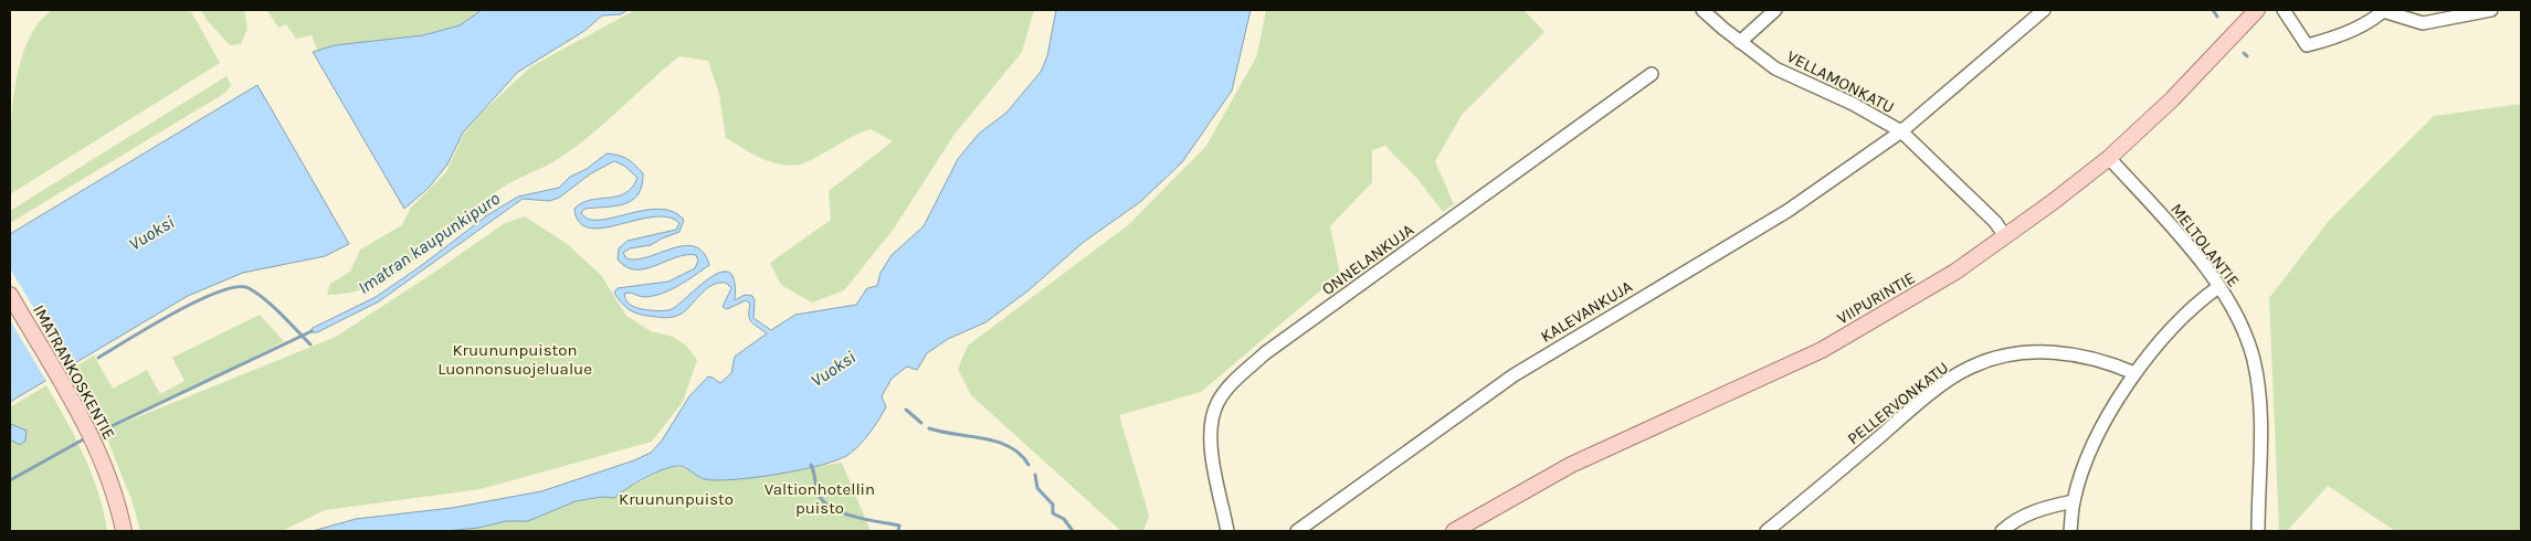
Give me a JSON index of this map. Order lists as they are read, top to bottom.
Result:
{
  "streets": {
    "main road": ["VIIPURINTIE", "IMATRANKOSKENTIE"],
    "street": [
      "VELLAMONKATU",
      "MELTOLANTIE",
      "ONNELANKUJA",
      "KALEVANKUJA",
      "PELLERVONKATU"
    ]
  },
  "crossings": [
    ["VELLAMONKATU", "VIIPURINTIE"],
    ["VELLAMONKATU", "KALEVANKUJA"],
    ["MELTOLANTIE", "VIIPURINTIE"]
  ],
  "water": ["Vuoksi", "Imatran kaupunkipuro"],
  "parks": ["Kruununpuiston Luonnonsuojelualue", "Valtionhotellin puisto", "Kruununpuisto"]
}
